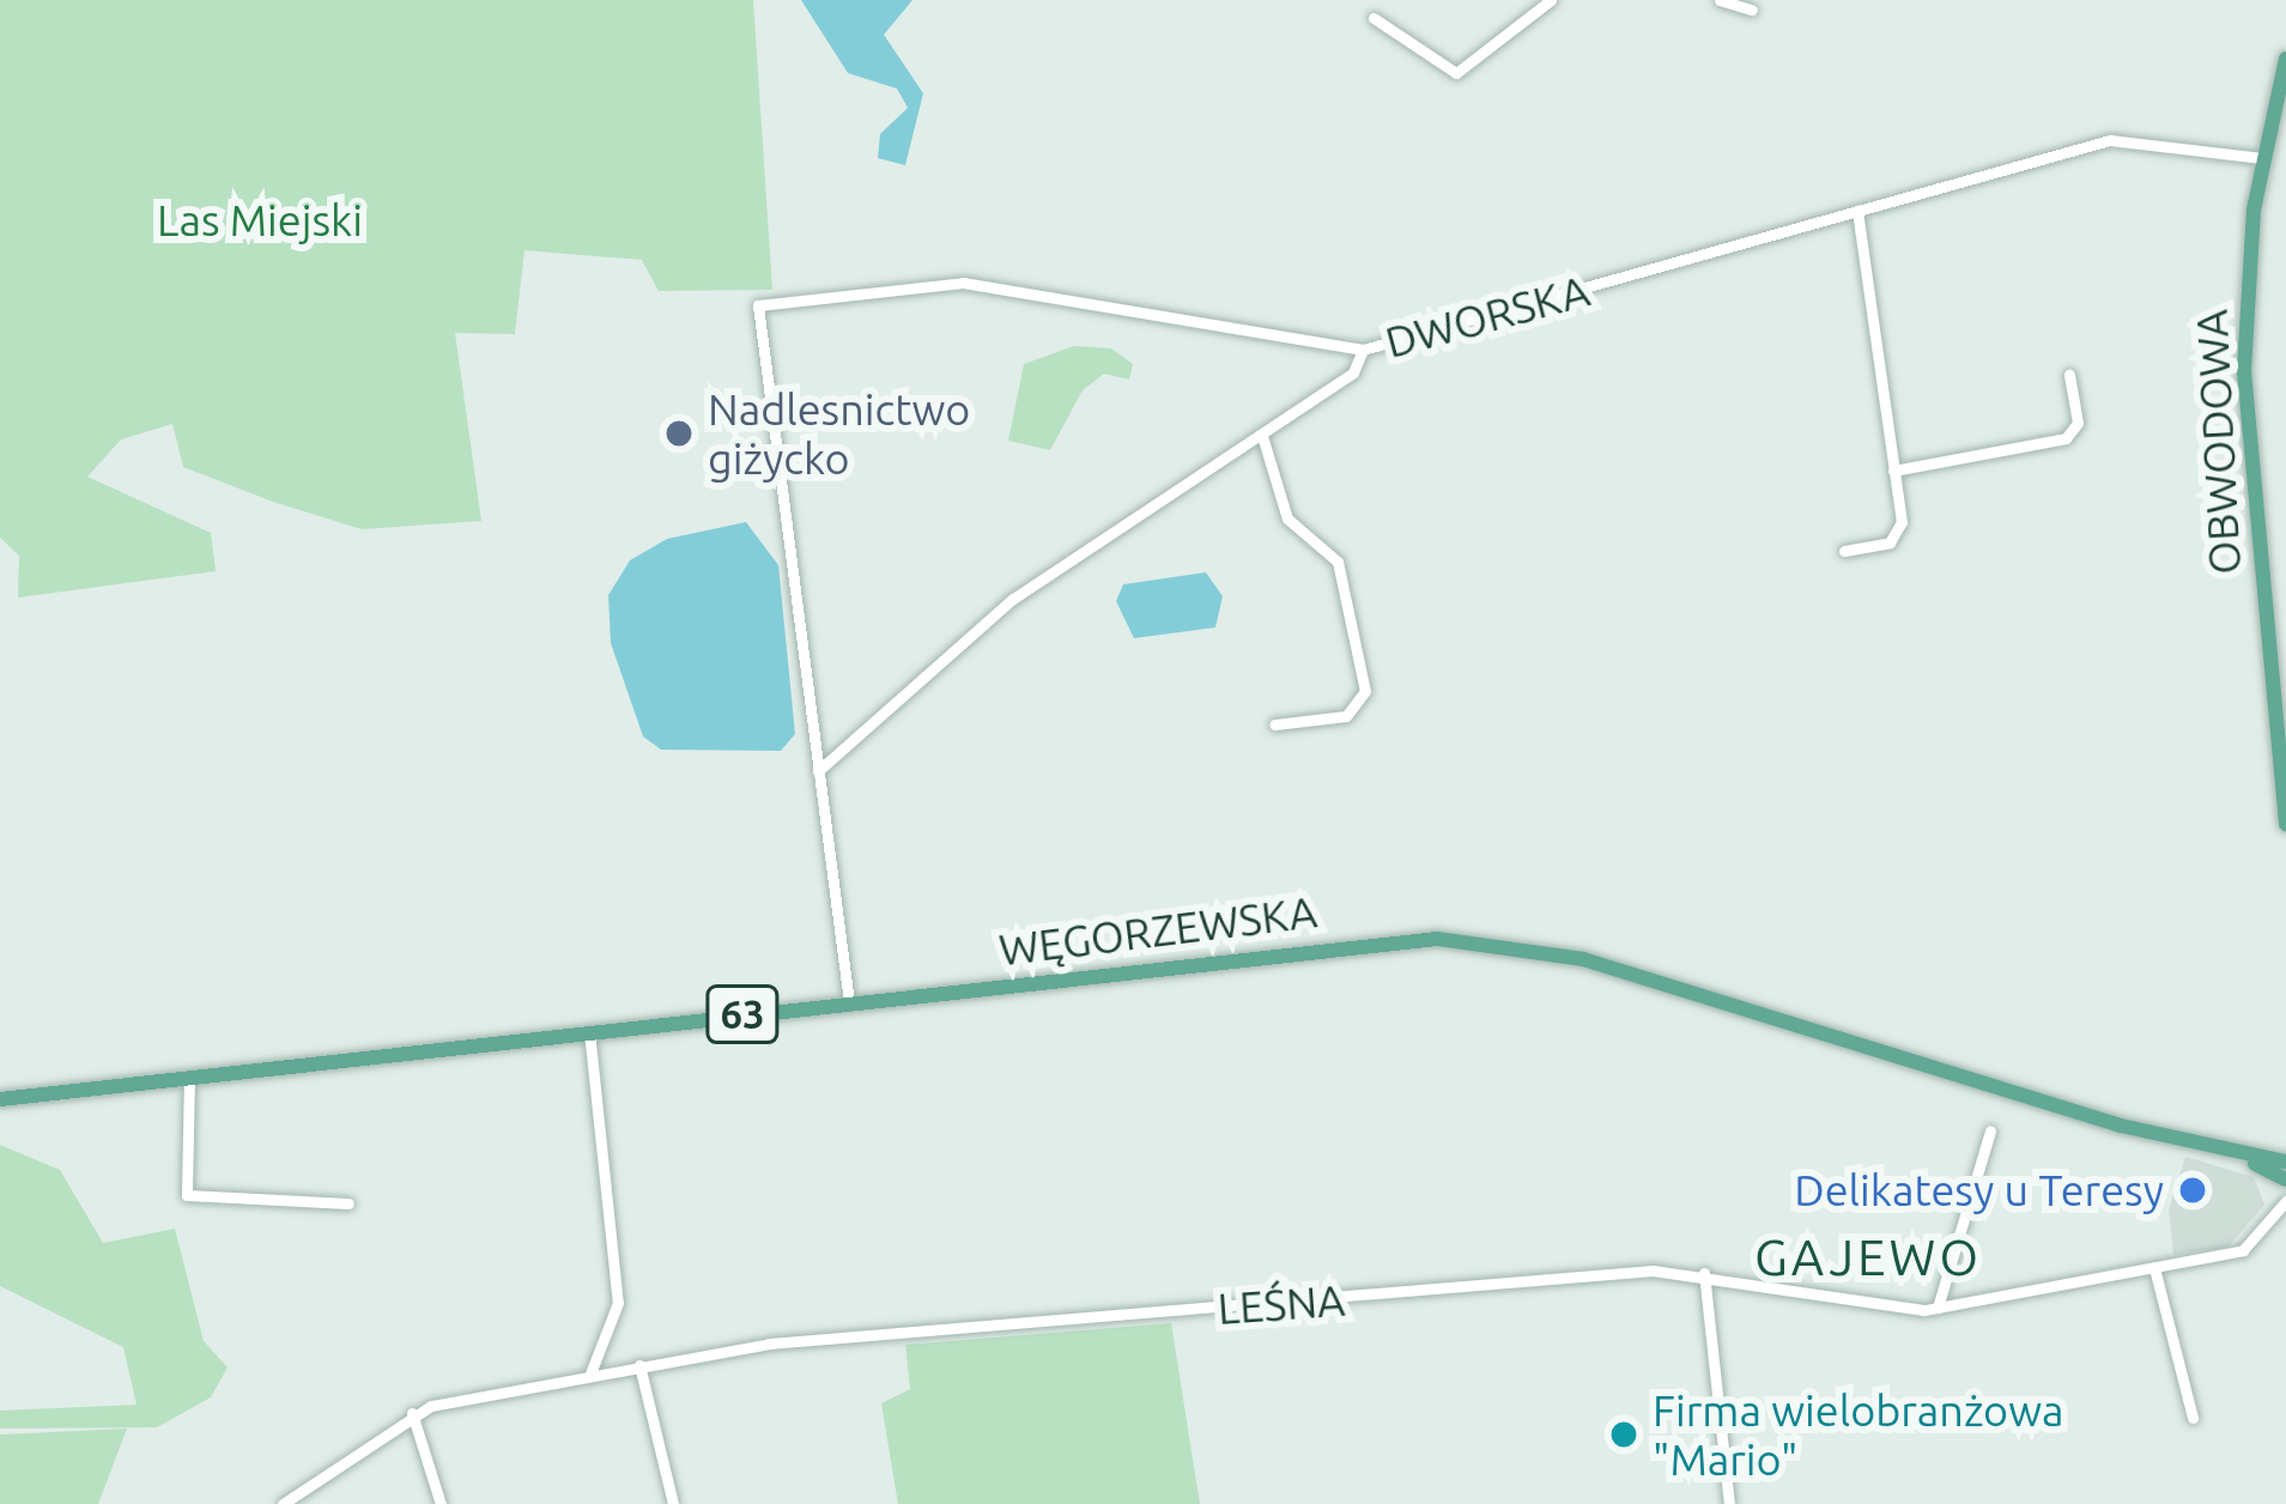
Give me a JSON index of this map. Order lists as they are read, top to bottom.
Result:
{
  "streets": {
    "main road": ["OBWODOWA", "WĘGORZEWSKA", "63"],
    "street": ["DWORSKA", "LEŚNA"]
  },
  "crossings": [
    ["DWORSKA", "OBWODOWA"]
  ],
  "districts": ["GAJEWO"],
  "parks": ["Las Miejski"],
  "places": ["Nadlesnictwo giżycko", "Delikatesy u Teresy", "Firma wielobranżowa \"Mario\""]
}
